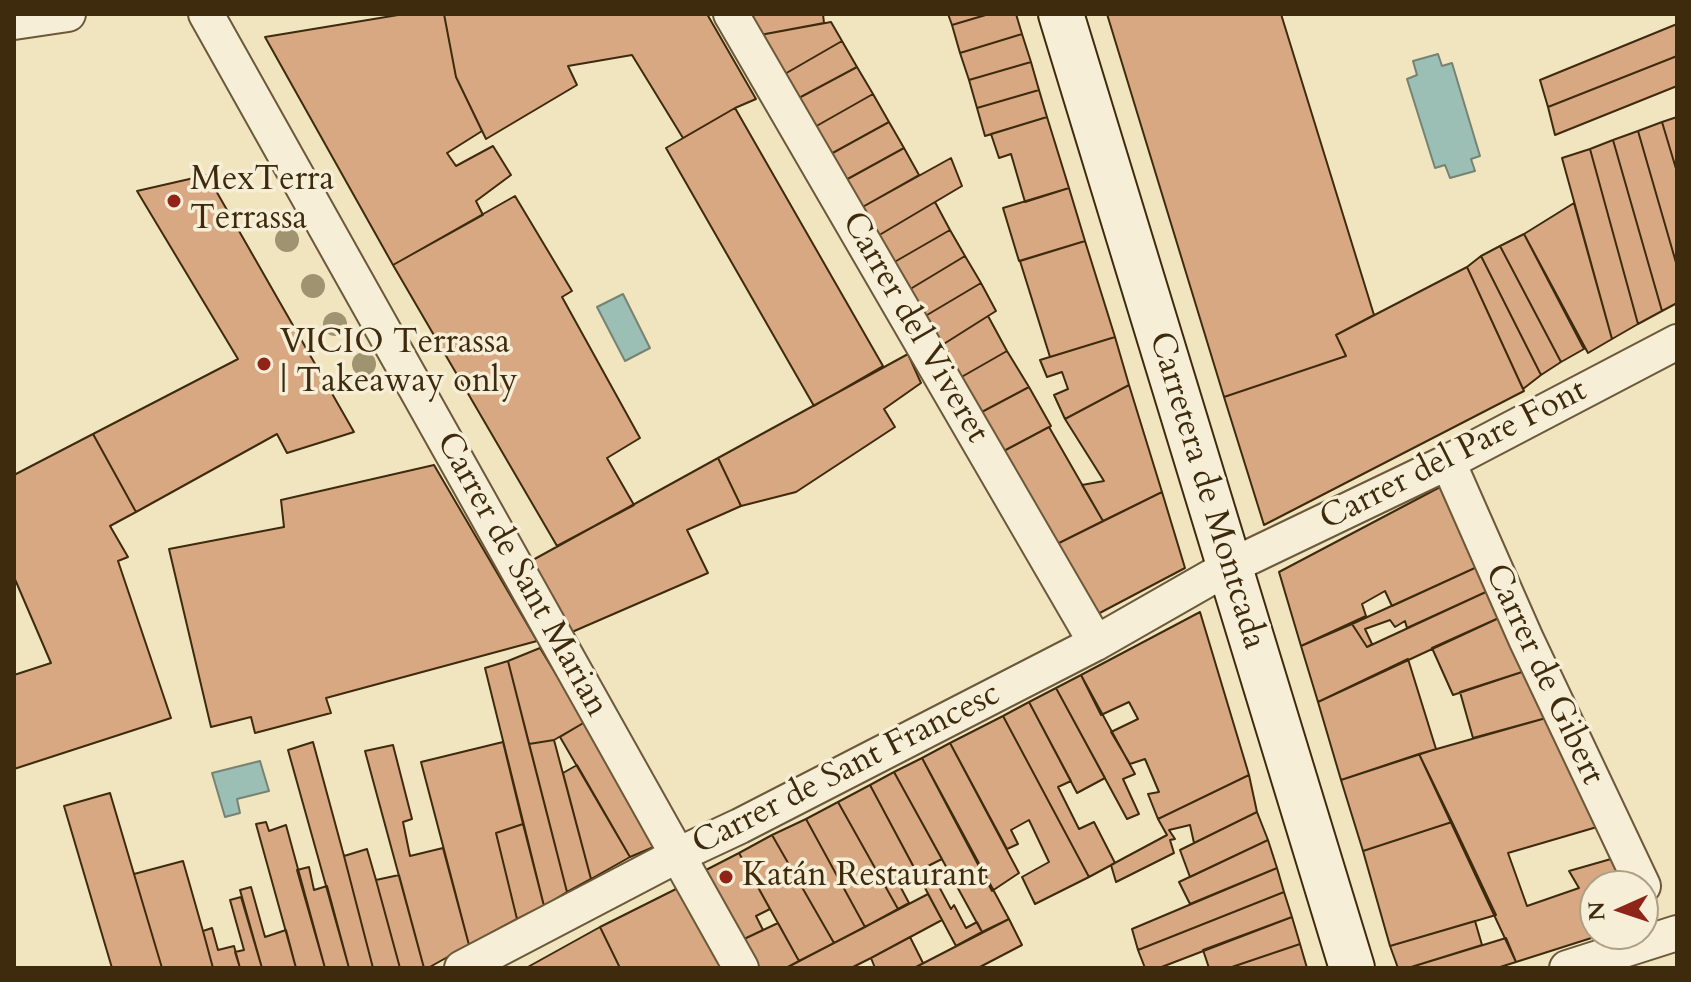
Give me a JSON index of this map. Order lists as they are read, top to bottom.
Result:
{
  "streets": {
    "street": [
      "Carrer del Viveret",
      "Carrer del Pare Font",
      "Carretera de Montcada",
      "Carrer de Sant Marian",
      "Carrer de Gibert",
      "Carrer de Sant Francesc"
    ]
  },
  "crossings": [
    ["Carrer del Viveret", "Carrer de Sant Francesc"],
    ["Carrer del Pare Font", "Carretera de Montcada"],
    ["Carrer del Pare Font", "Carrer de Gibert"],
    ["Carrer del Pare Font", "Carrer de Sant Francesc"],
    ["Carretera de Montcada", "Carrer de Sant Francesc"],
    ["Carrer de Sant Marian", "Carrer de Sant Francesc"]
  ],
  "places": ["MexTerra Terrassa", "VICIO Terrassa | Takeaway only", "Katán Restaurant"],
  "north": "left"
}
